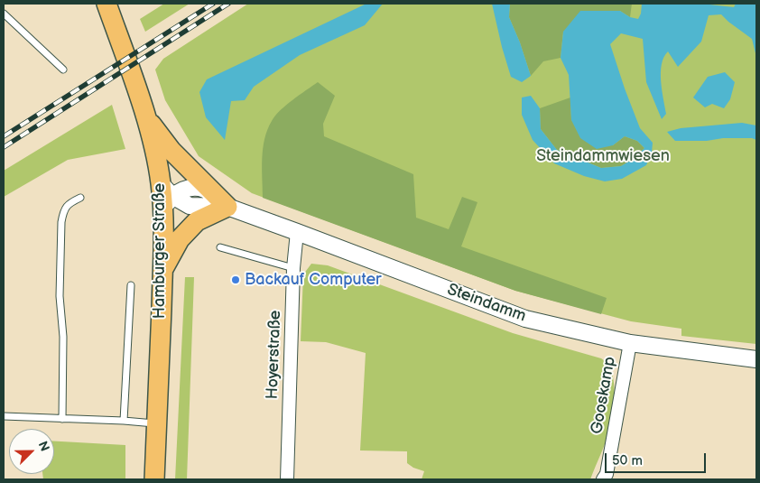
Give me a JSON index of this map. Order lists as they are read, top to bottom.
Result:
{
  "streets": {
    "main road": ["Hamburger Straße"],
    "street": ["Steindamm", "Hoyerstraße", "Gooskamp"]
  },
  "crossings": [
    ["Hamburger Straße", "Steindamm"],
    ["Steindamm", "Hoyerstraße"],
    ["Steindamm", "Gooskamp"]
  ],
  "parks": ["Steindammwiesen"],
  "places": ["Backauf Computer"],
  "scale_bar": "50 m",
  "north": "top right"
}
